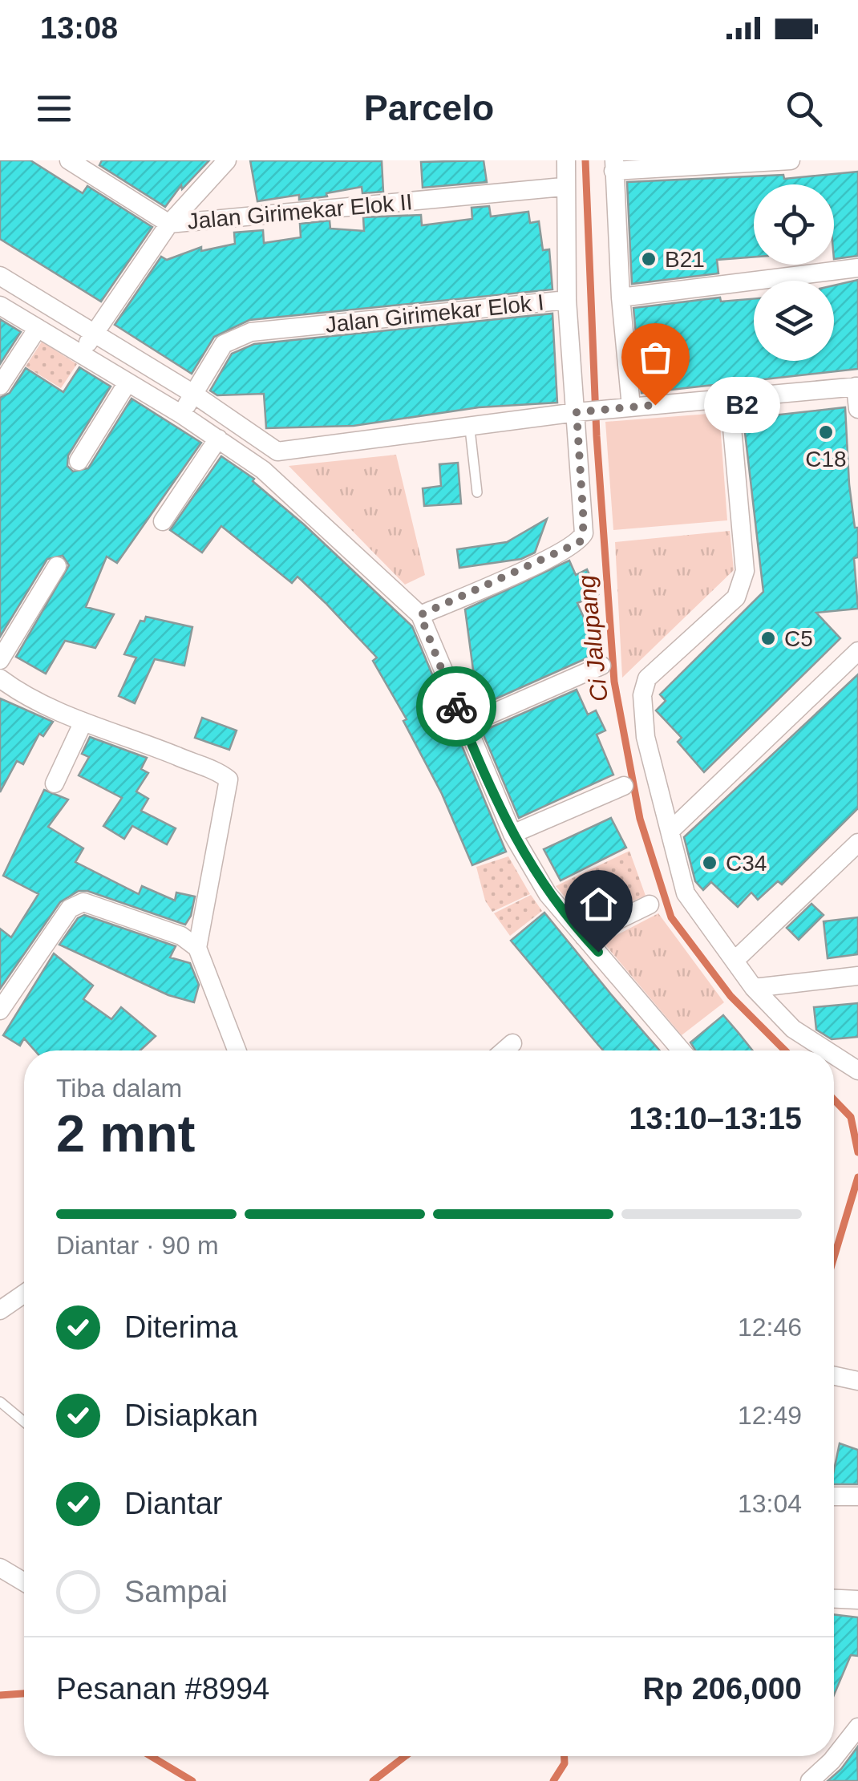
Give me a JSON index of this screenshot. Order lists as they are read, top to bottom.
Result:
{
  "streets": {
    "street": ["Jalan Girimekar Elok II", "Jalan Girimekar Elok I"]
  },
  "crossings": [
    ["Jalan Girimekar Elok II", "Jalan Girimekar Elok I"]
  ],
  "water": ["Ci Jalupang"],
  "places": [
    "B21",
    "B2",
    "C18",
    "C5",
    "C34"
  ],
  "page": {
    "status": "13:08",
    "header": "Parcelo",
    "bubble": "B2",
    "heading": ["2 mnt", "Tiba dalam", "13:10–13:15"],
    "panel": ["Pesanan #8994", "Rp 206,000"],
    "bar": "Diantar · 90 m",
    "list": [
      ["Diterima", "12:46"],
      ["Disiapkan", "12:49"],
      ["Diantar", "13:04"],
      "Sampai"
    ]
  }
}
